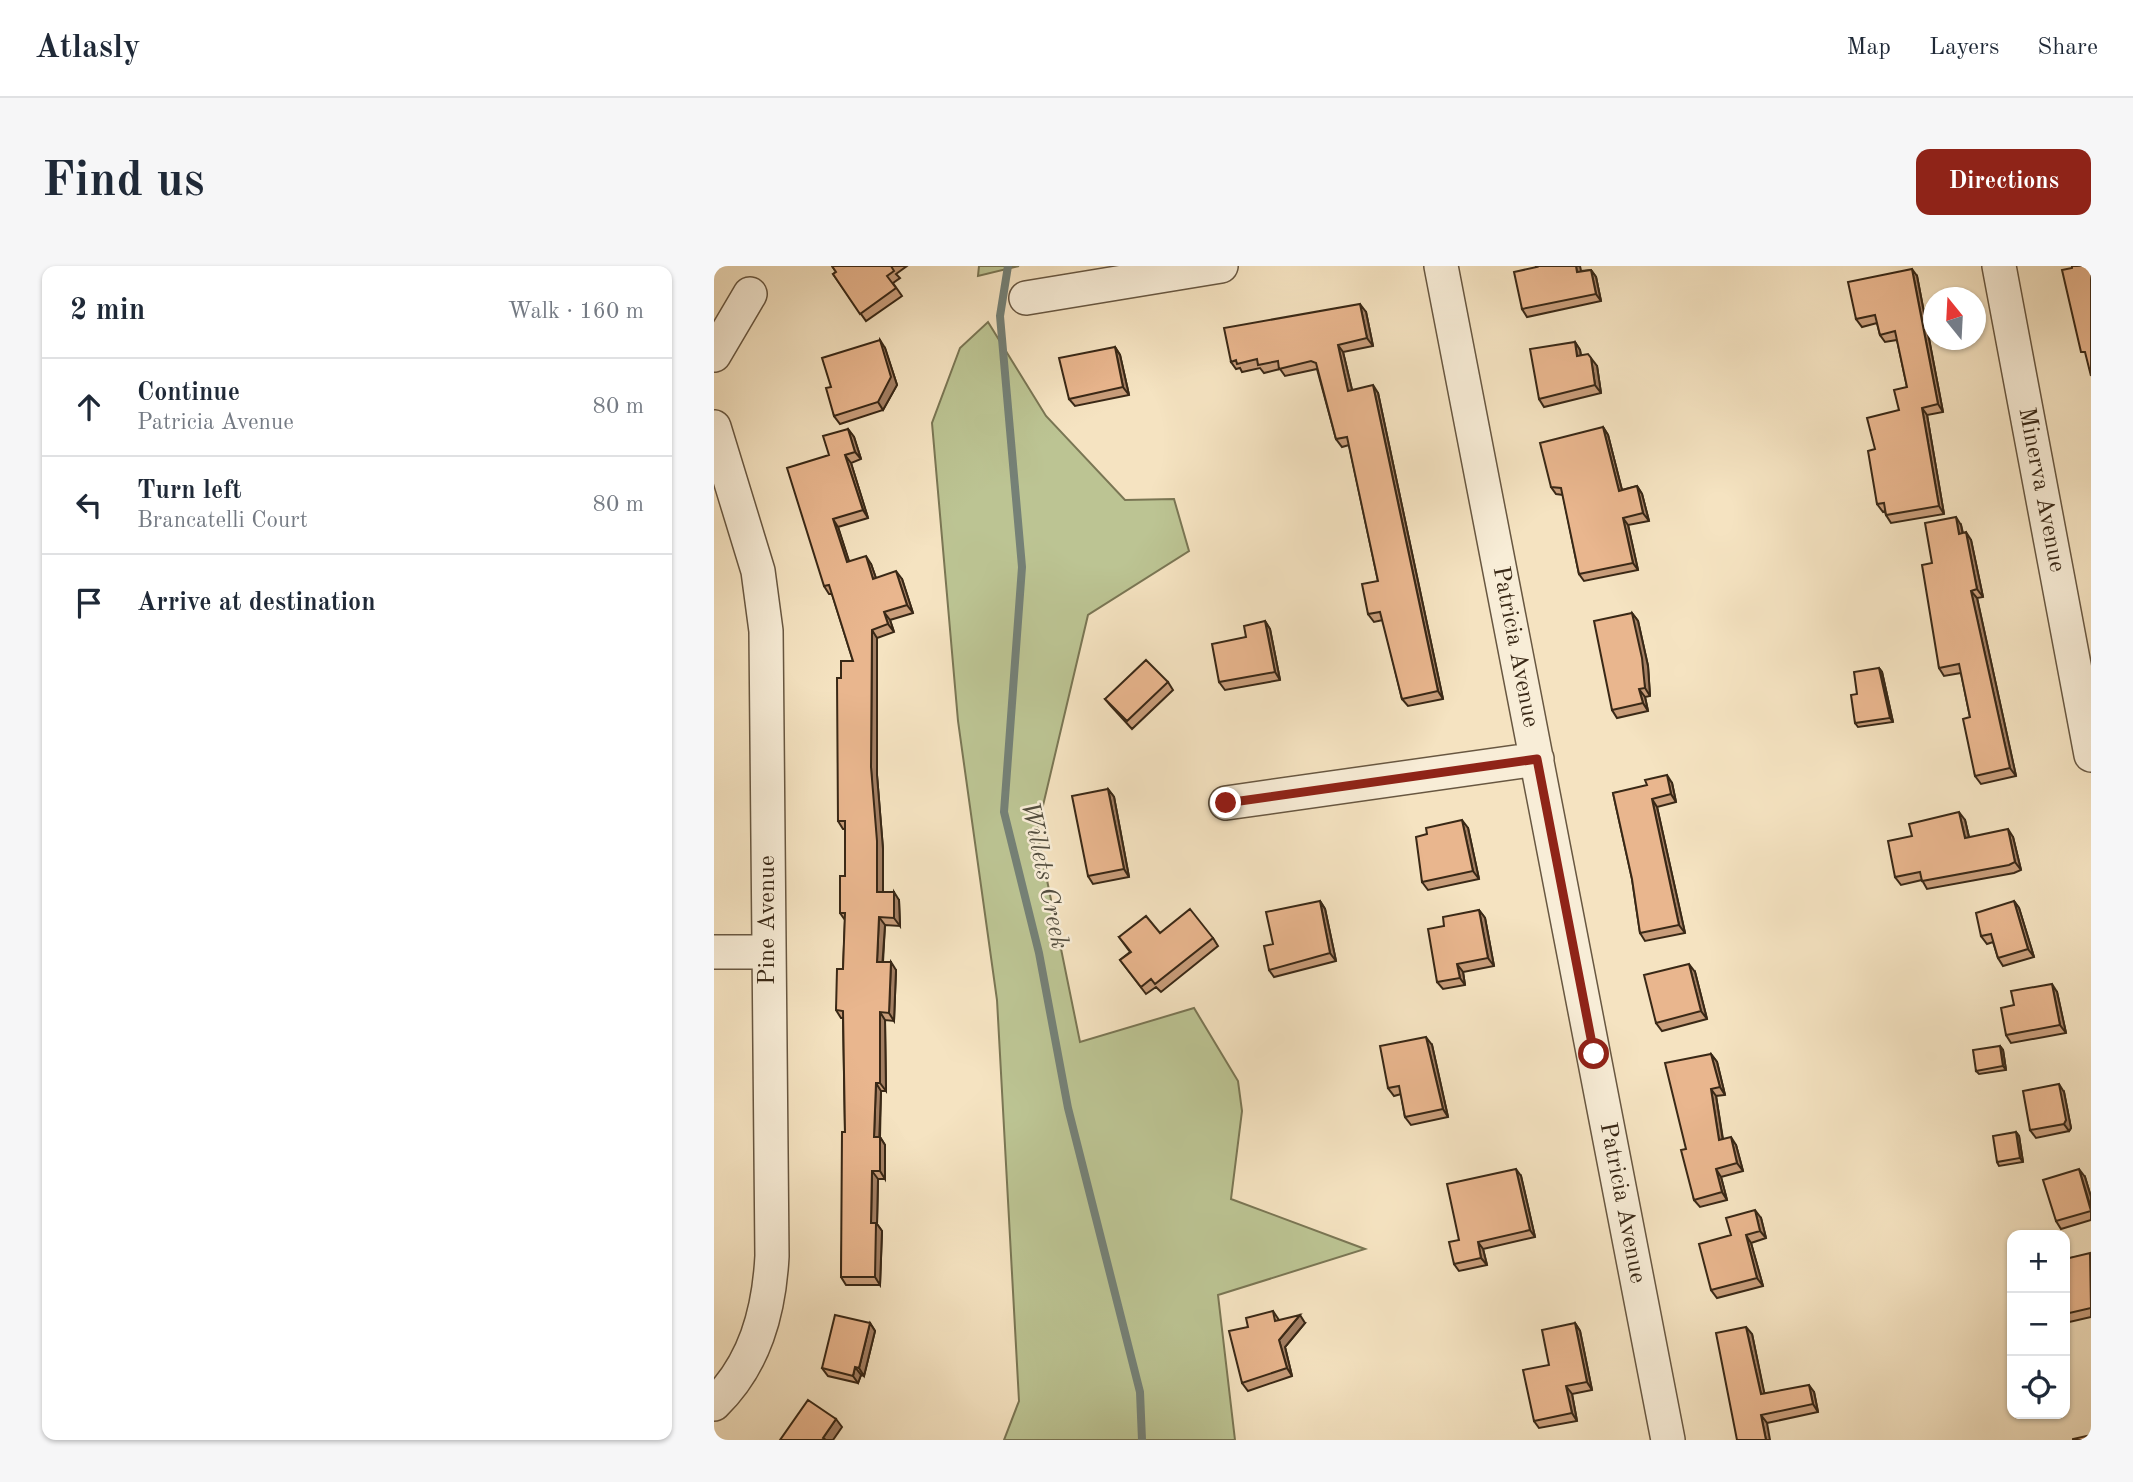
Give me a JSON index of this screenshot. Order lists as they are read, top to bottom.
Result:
{
  "streets": {
    "street": ["Minerva Avenue", "Patricia Avenue", "Pine Avenue"]
  },
  "water": ["Willets Creek"],
  "north": "top",
  "page": {
    "header": "Atlasly",
    "nav": ["Map", "Layers", "Share"],
    "buttons": "Directions",
    "title": "Find us",
    "heading": ["2 min", "Walk · 160 m"],
    "list": [
      ["Continue", "Patricia Avenue", "80 m"],
      ["Turn left", "Brancatelli Court", "80 m"],
      "Arrive at destination"
    ],
    "map_buttons": ["+", "−"]
  }
}
